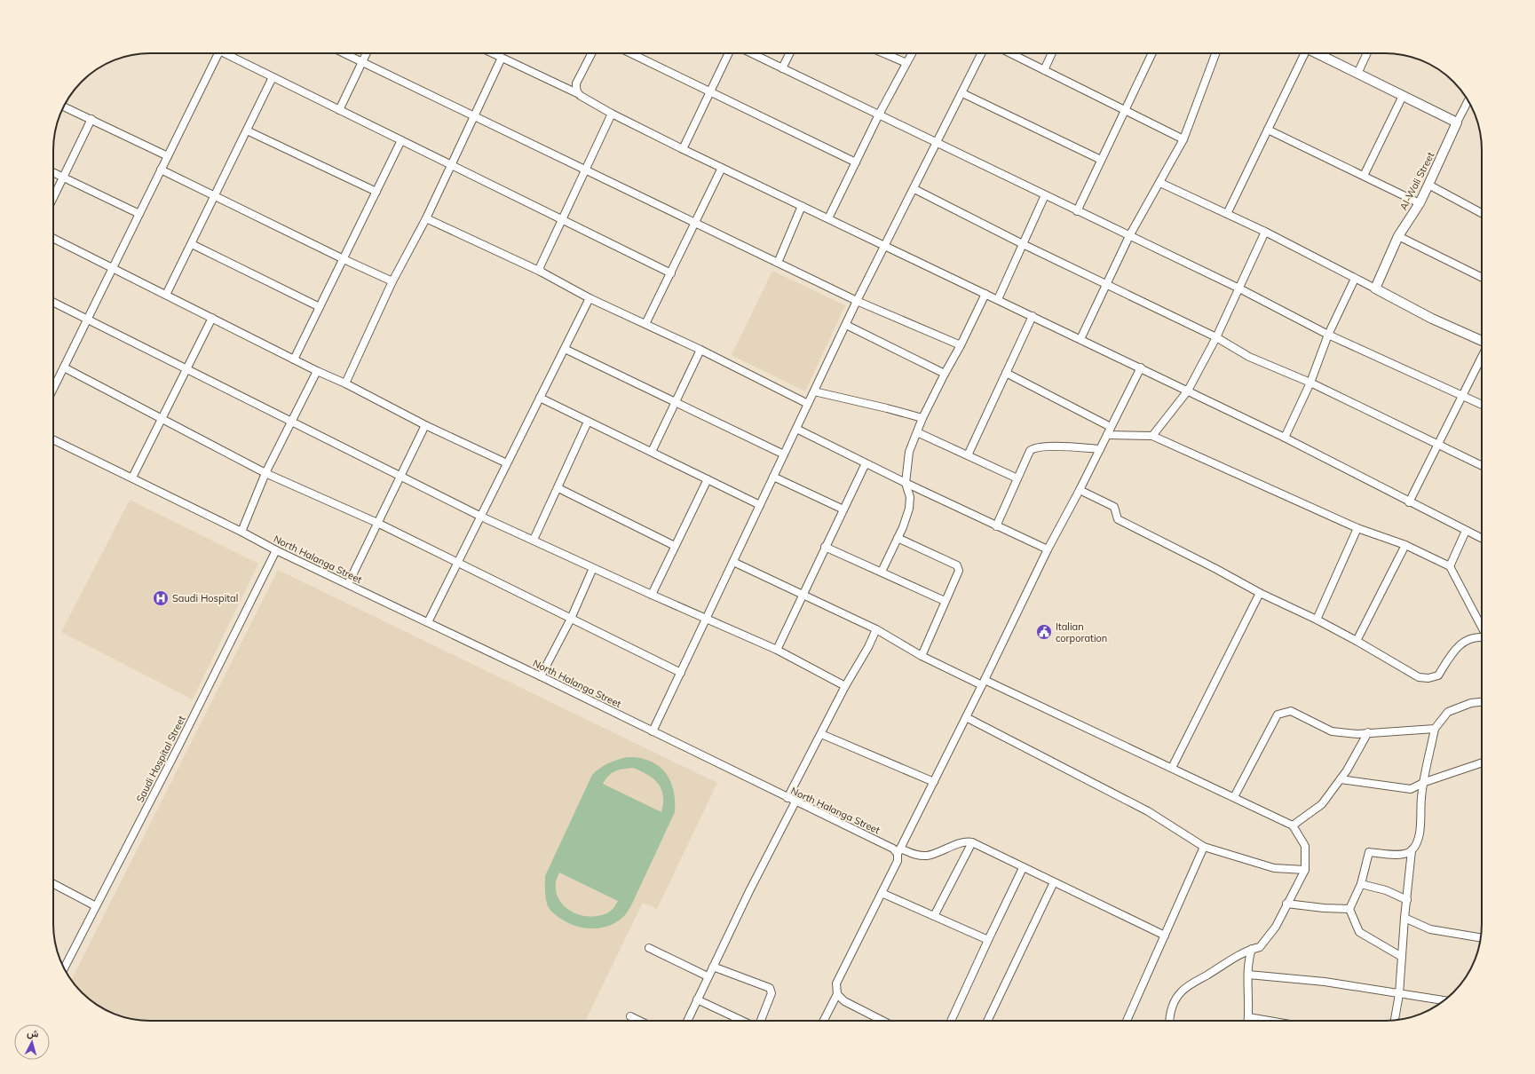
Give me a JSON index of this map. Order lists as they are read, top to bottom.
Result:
{
  "streets": {
    "main road": ["Al-Wali Street"],
    "street": ["North Halanga Street", "Saudi Hospital Street"]
  },
  "crossings": [
    ["North Halanga Street", "Saudi Hospital Street"]
  ],
  "places": {
    "hospital": ["Saudi Hospital"],
    "public building": ["Italian corporation"]
  },
  "north": "top"
}
